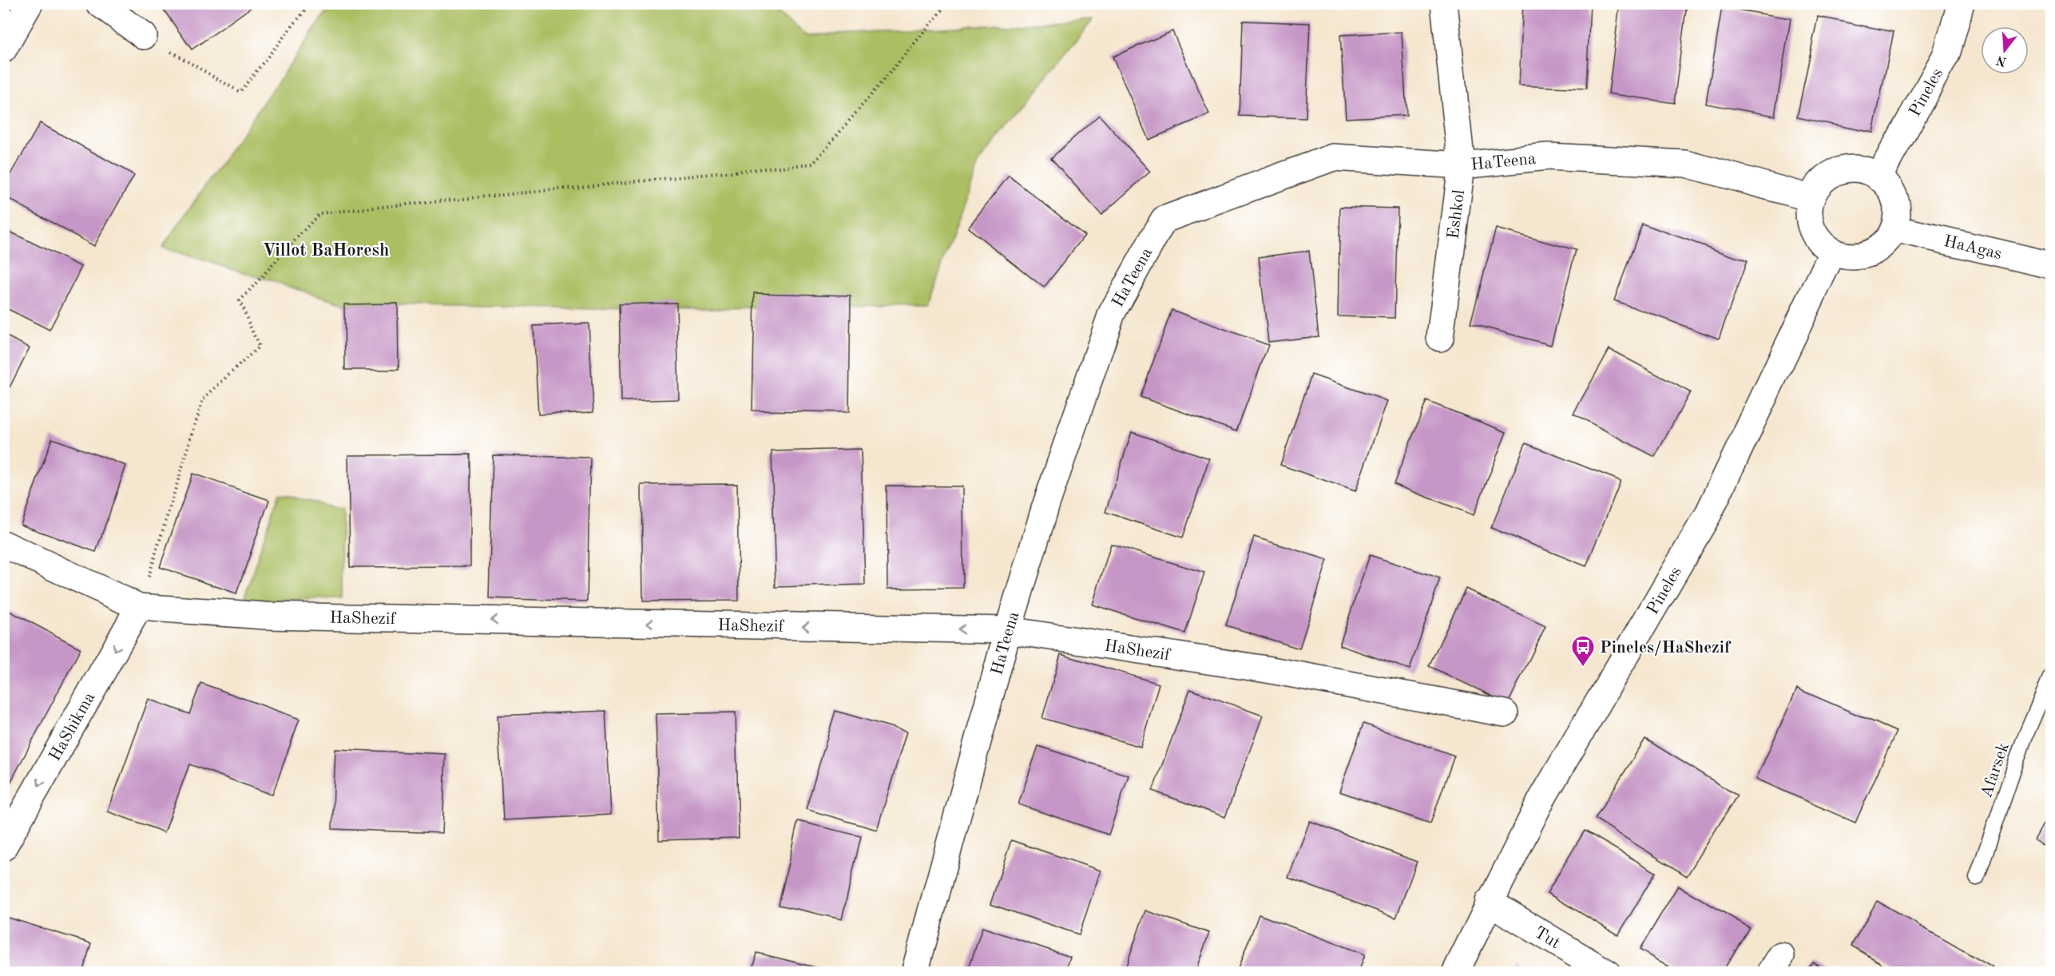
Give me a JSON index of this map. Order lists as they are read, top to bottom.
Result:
{
  "streets": {
    "street": [
      "Pineles",
      "HaTeena",
      "Eshkol",
      "HaAgas",
      "HaShezif",
      "HaShikma",
      "Tut"
    ],
    "lane": ["Afarsek"]
  },
  "crossings": [
    ["Pineles", "HaTeena"],
    ["Pineles", "HaAgas"],
    ["Pineles", "Tut"],
    ["HaTeena", "Eshkol"],
    ["HaTeena", "HaAgas"],
    ["HaTeena", "HaShezif"],
    ["HaShezif", "HaShikma"]
  ],
  "one_way": ["HaShezif", "HaShikma"],
  "districts": ["Villot BaHoresh"],
  "places": {
    "bus stop": ["Pineles/HaShezif"]
  },
  "north": "bottom"
}
